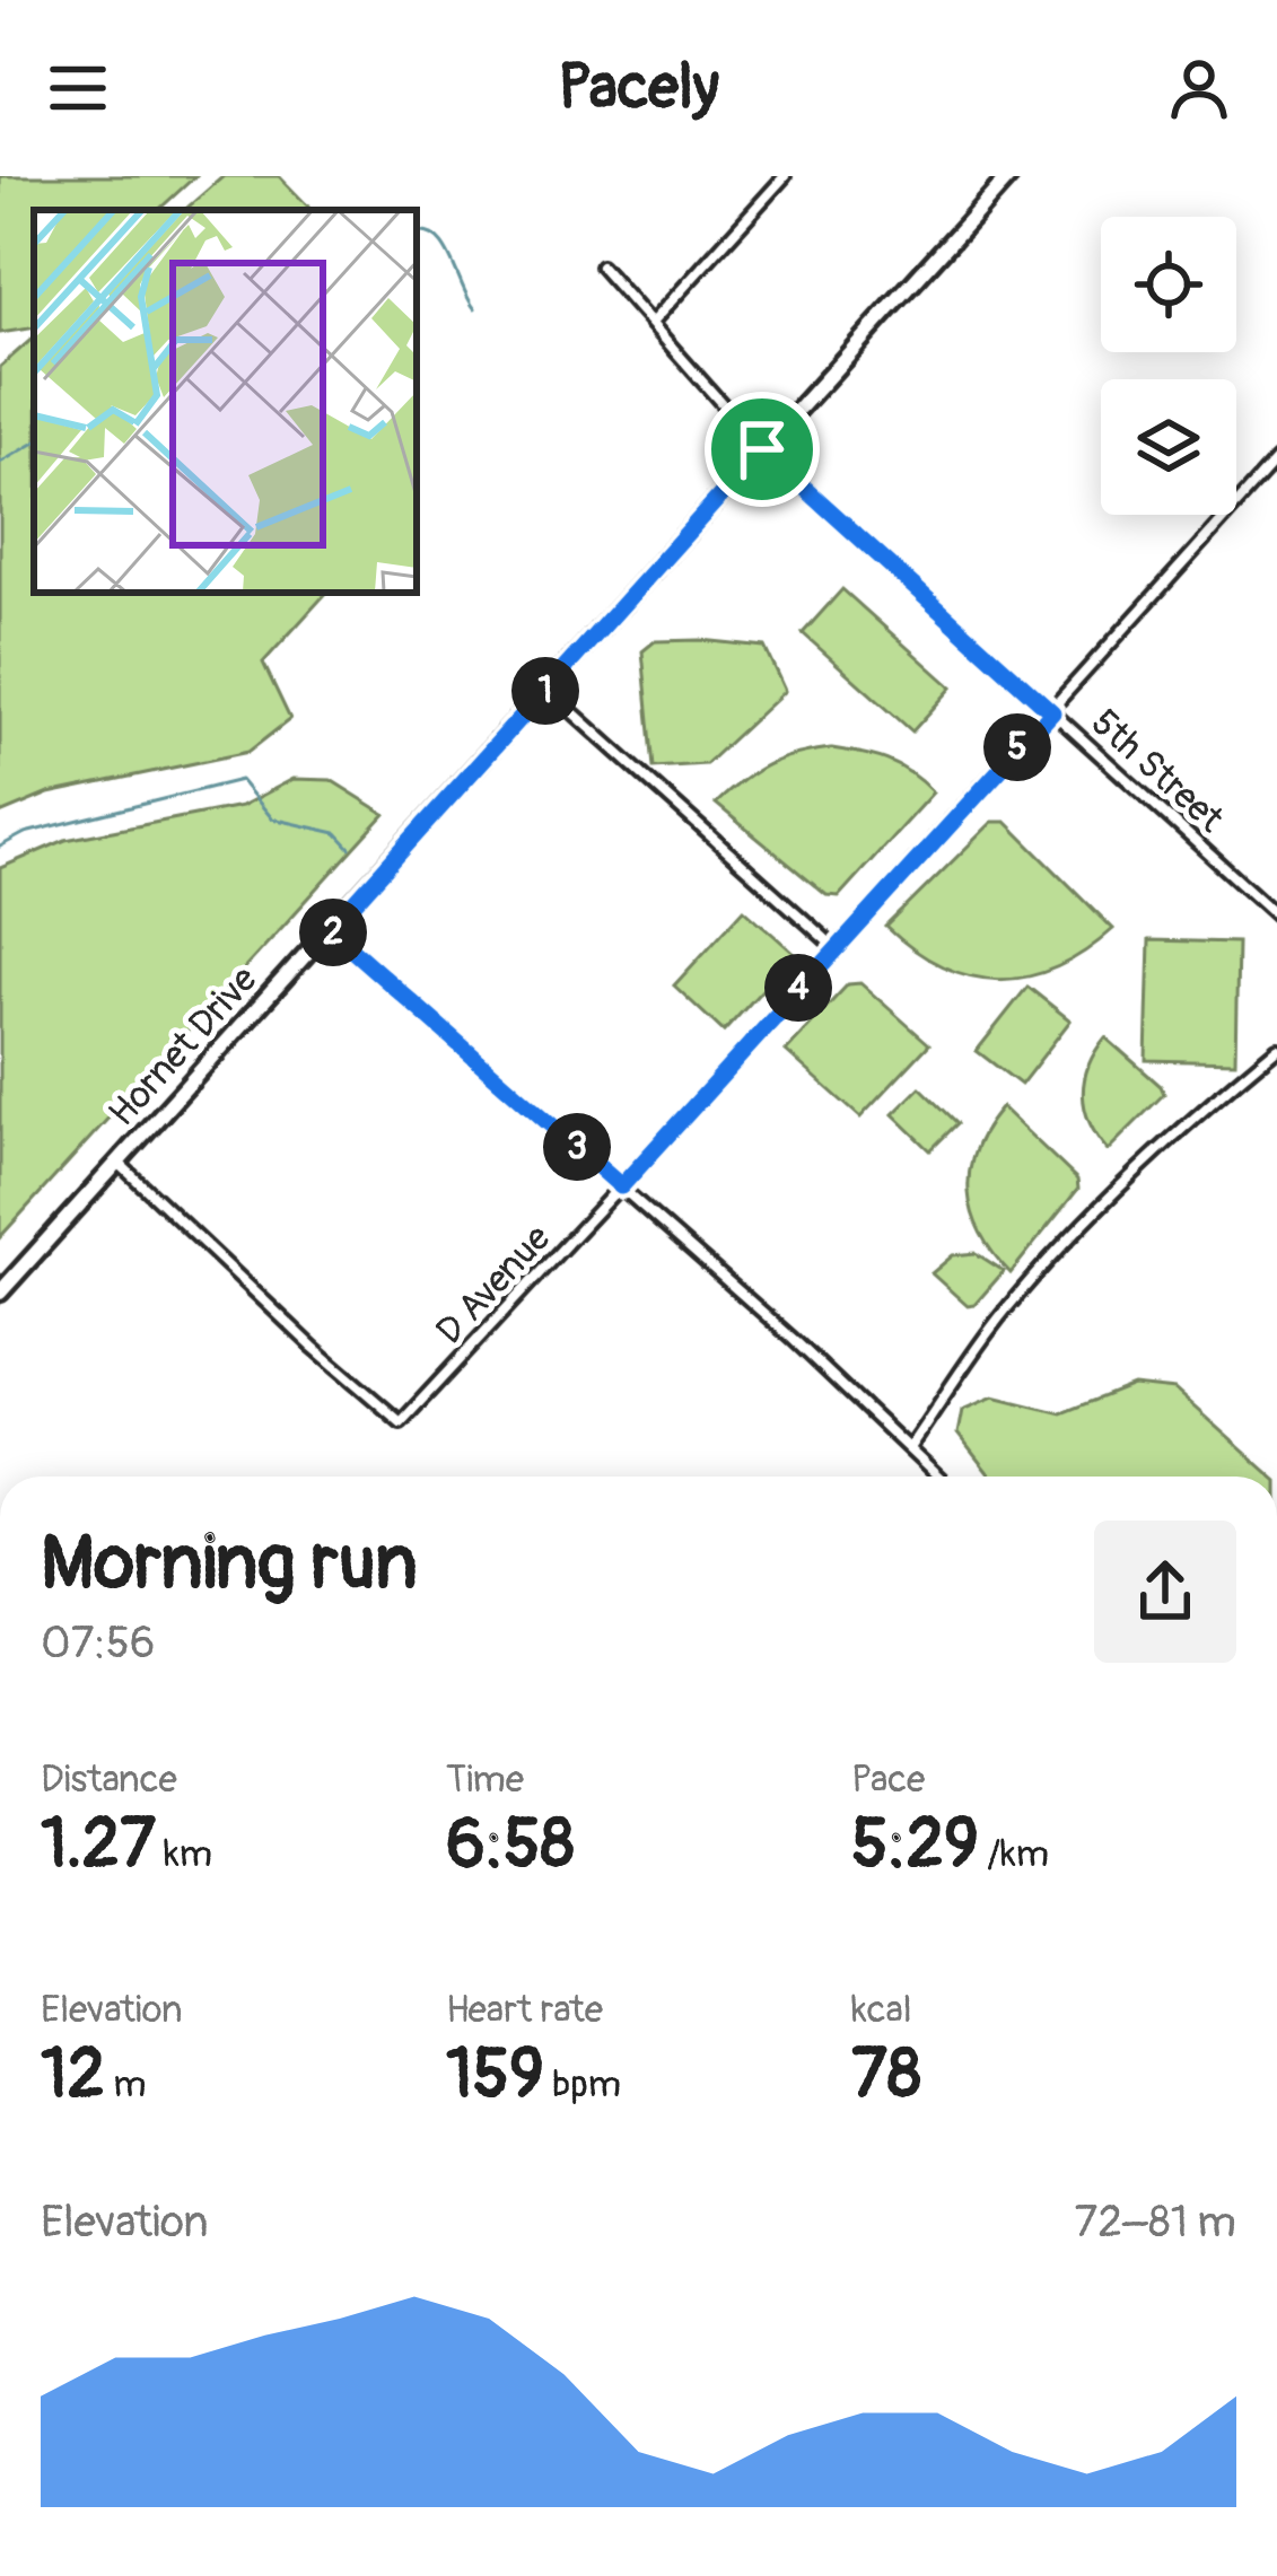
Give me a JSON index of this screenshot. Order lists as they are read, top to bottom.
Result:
{
  "streets": {
    "main road": ["Hornet Drive"],
    "street": ["5th Street", "D Avenue"]
  },
  "crossings": [
    ["5th Street", "Hornet Drive"],
    ["5th Street", "D Avenue"],
    ["Hornet Drive", "D Avenue"]
  ],
  "page": {
    "header": "Pacely",
    "pins": [
      "1",
      "5",
      "2",
      "4",
      "3"
    ],
    "heading": ["Morning run", "07:56"],
    "stats": [
      ["Distance", "1.27 km"],
      ["Time", "6:58"],
      ["Pace", "5:29 /km"],
      ["Elevation", "12 m"],
      ["Heart rate", "159 bpm"],
      ["kcal", "78"]
    ],
    "chart": ["Elevation", "72–81 m"]
  }
}
